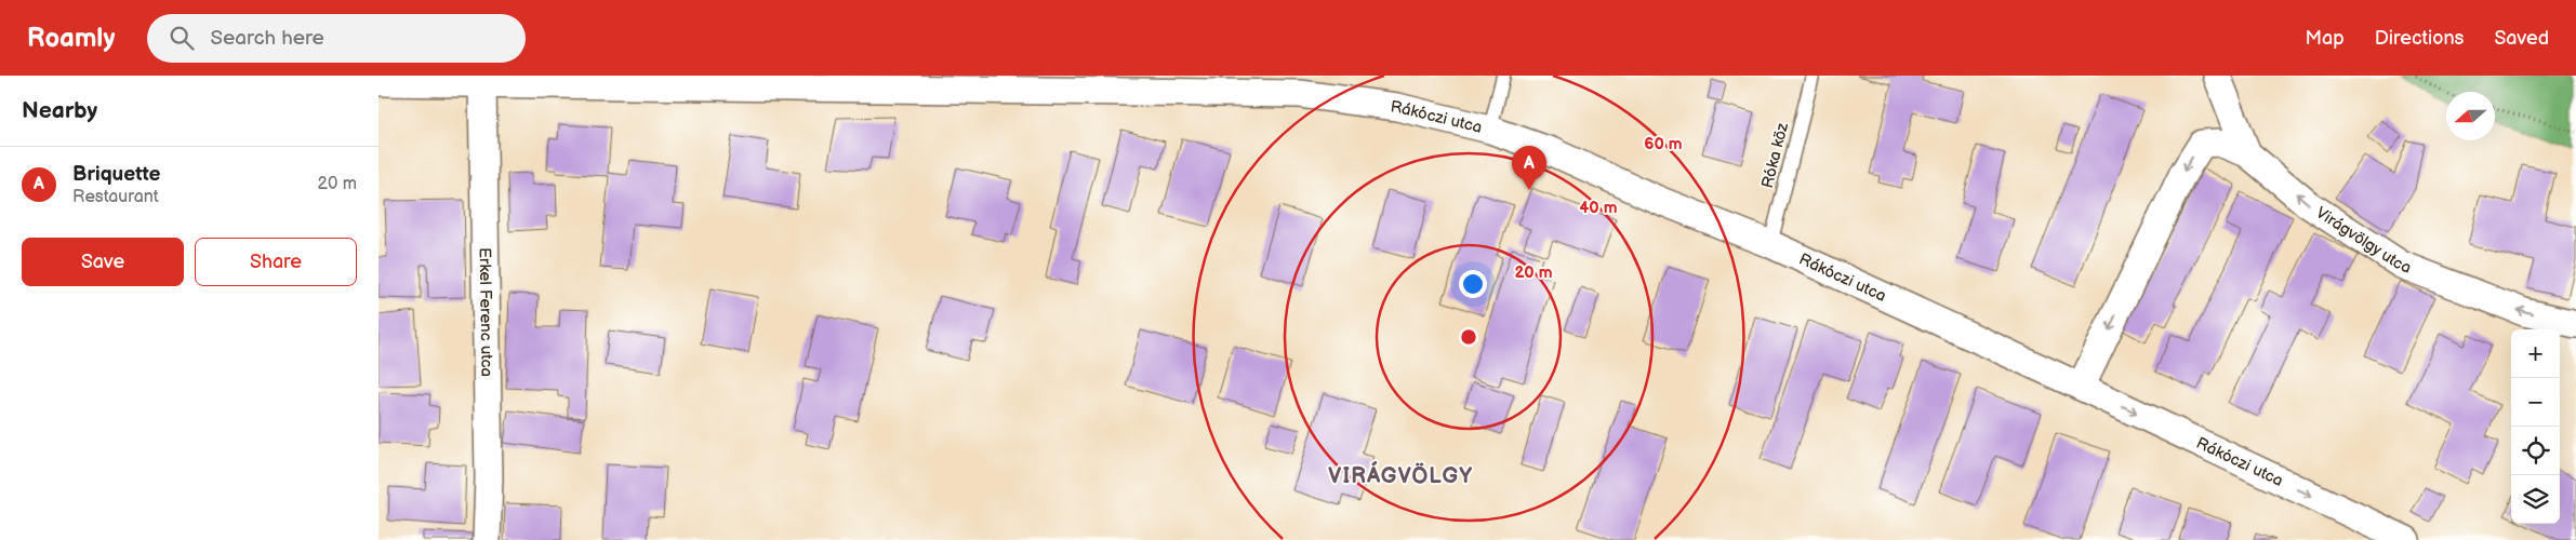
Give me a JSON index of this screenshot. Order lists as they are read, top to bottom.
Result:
{
  "streets": {
    "street": ["Rákóczi utca", "Virágvölgy utca", "Erkel Ferenc utca"],
    "lane": ["Róka köz"]
  },
  "crossings": [
    ["Rákóczi utca", "Róka köz"],
    ["Rákóczi utca", "Erkel Ferenc utca"]
  ],
  "one_way": ["Virágvölgy utca"],
  "districts": ["VIRÁGVÖLGY"],
  "north": "left",
  "page": {
    "header": "Roamly",
    "search": "Search here",
    "nav": ["Map", "Directions", "Saved"],
    "heading": "Nearby",
    "list": [
      {
        "mark": "A",
        "name": "Briquette",
        "note": "Restaurant",
        "value": "20 m"
      }
    ],
    "pins": "A",
    "buttons": ["Save", "Share"],
    "map_buttons": ["+", "−"]
  },
  "rings": ["60 m", "40 m", "20 m"]
}
